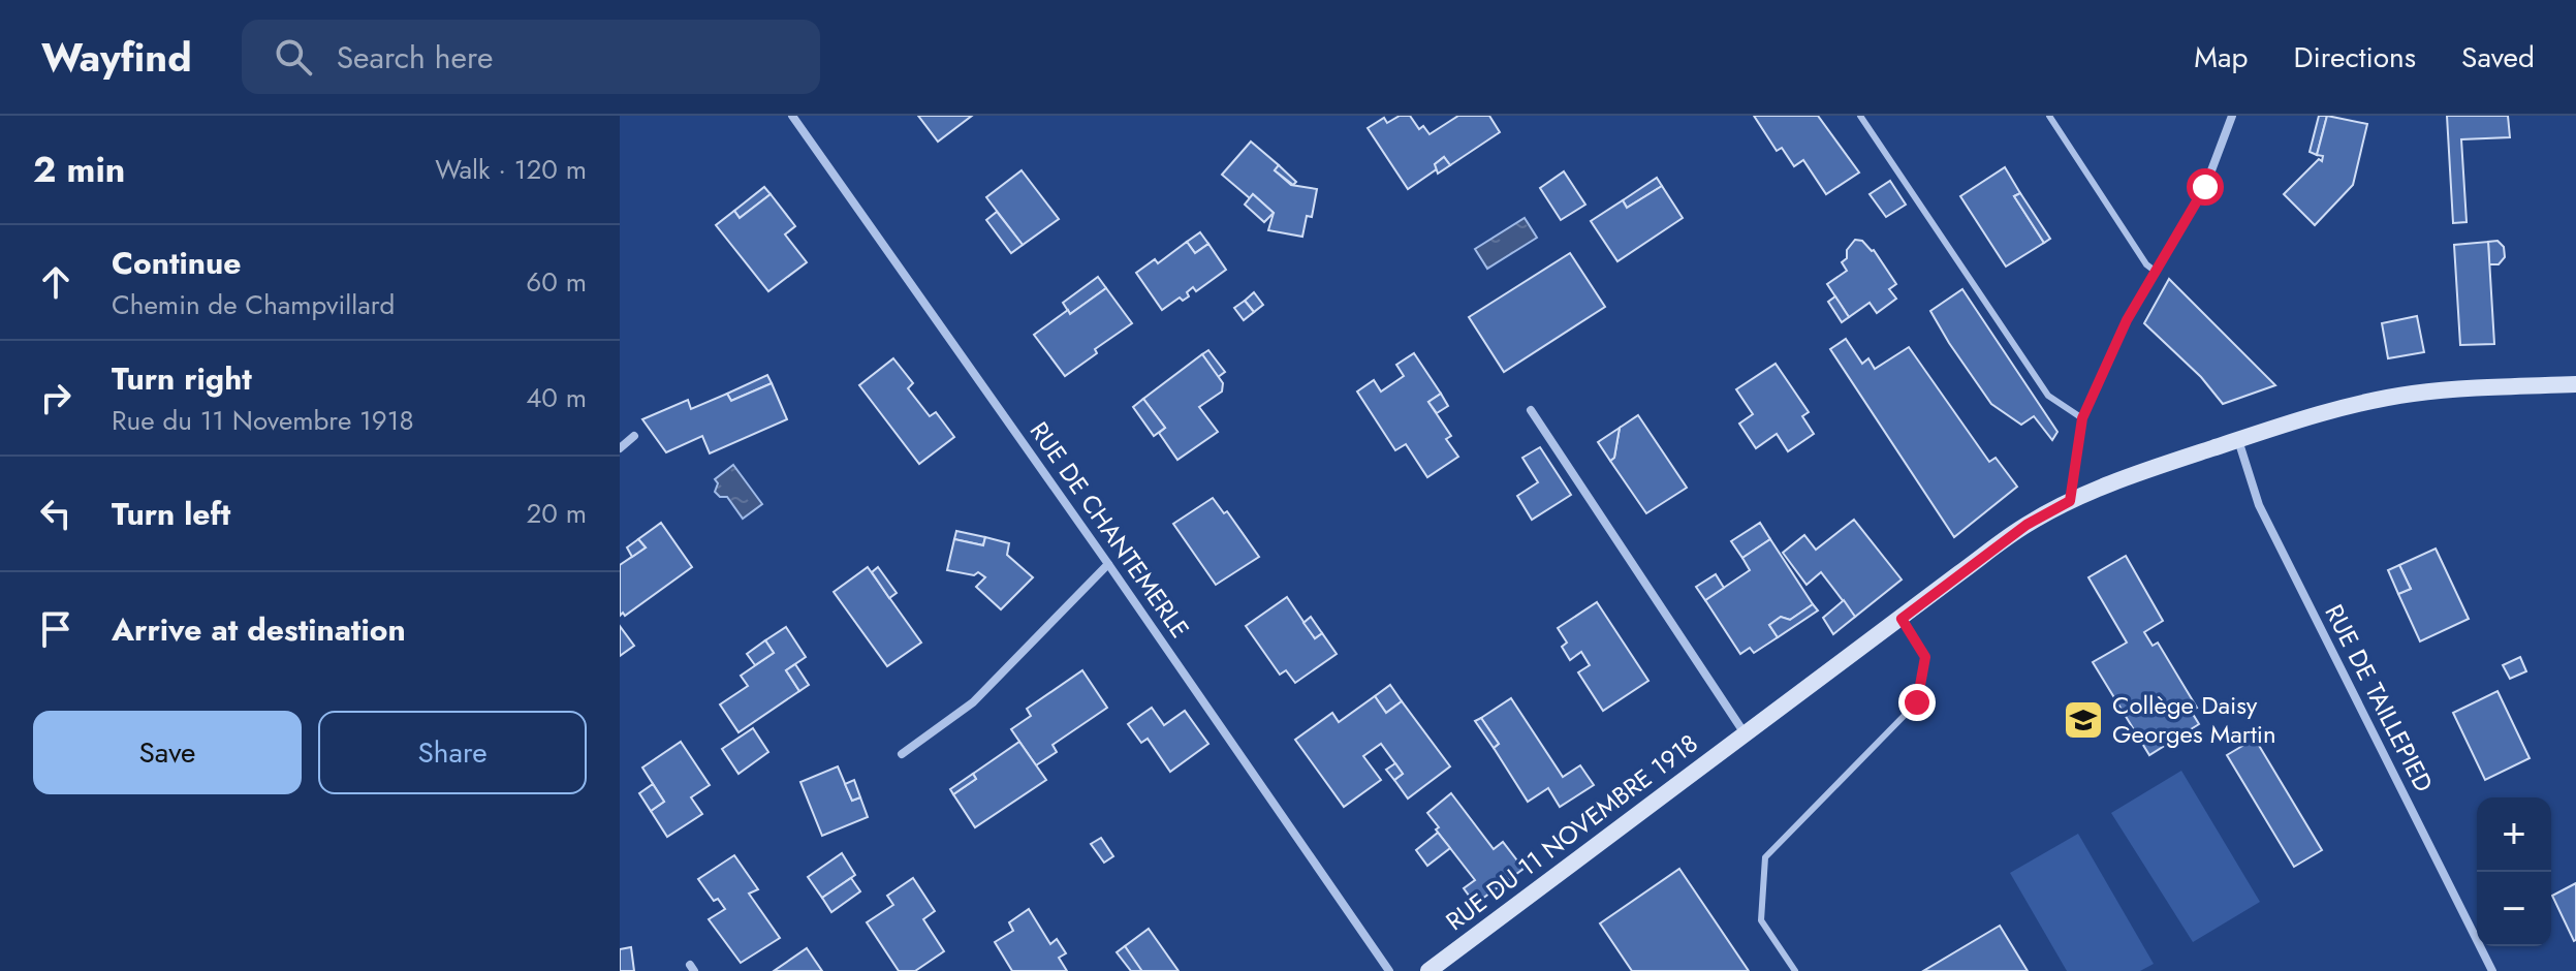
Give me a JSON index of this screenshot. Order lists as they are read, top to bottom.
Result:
{
  "streets": {
    "street": ["RUE DE CHANTEMERLE", "RUE DE TAILLEPIED", "RUE DU 11 NOVEMBRE 1918"]
  },
  "crossings": [
    ["RUE DE TAILLEPIED", "RUE DU 11 NOVEMBRE 1918"]
  ],
  "places": {
    "school or university": ["Collège Daisy Georges Martin"]
  },
  "page": {
    "header": "Wayfind",
    "search": "Search here",
    "nav": ["Map", "Directions", "Saved"],
    "heading": ["2 min", "Walk · 120 m"],
    "list": [
      ["Continue", "Chemin de Champvillard", "60 m"],
      ["Turn right", "Rue du 11 Novembre 1918", "40 m"],
      ["Turn left", "20 m"],
      "Arrive at destination"
    ],
    "buttons": ["Save", "Share"],
    "map_buttons": ["+", "−"]
  }
}
